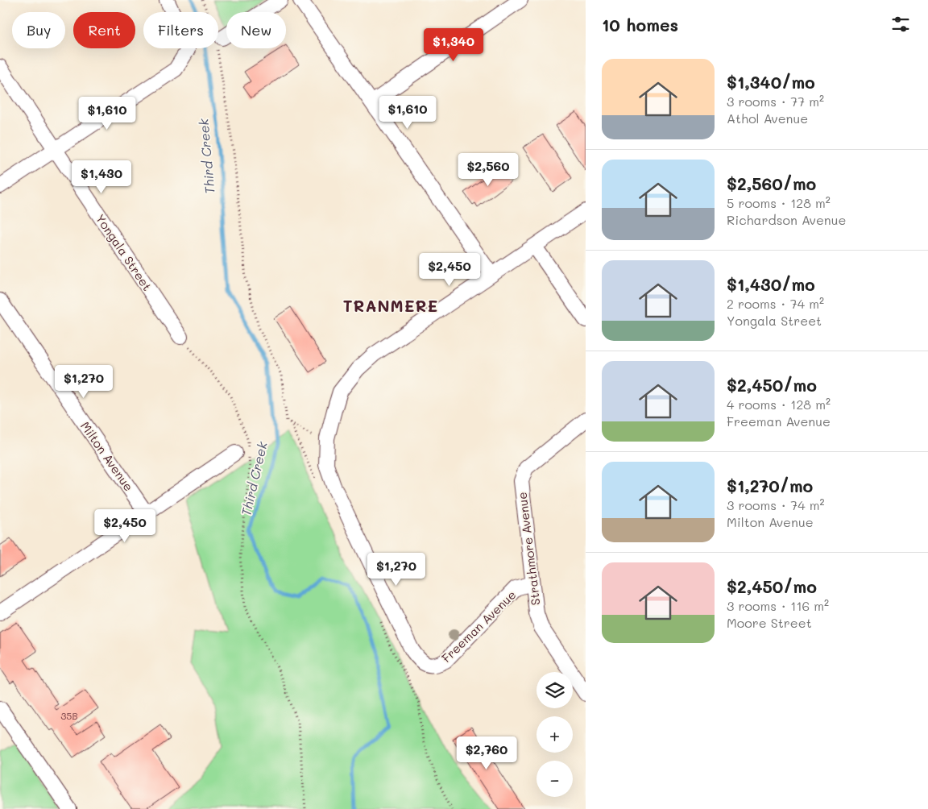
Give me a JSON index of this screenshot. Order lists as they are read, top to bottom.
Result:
{
  "streets": {
    "street": [
      "Yongala Street",
      "Milton Avenue",
      "Strathmore Avenue",
      "Freeman Avenue"
    ]
  },
  "crossings": [
    ["Strathmore Avenue", "Freeman Avenue"]
  ],
  "districts": ["TRANMERE"],
  "water": ["Third Creek"],
  "house_numbers": ["35B"],
  "page": {
    "heading": "10 homes",
    "chip": [
      "Buy",
      "Rent",
      "Filters",
      "New"
    ],
    "price": [
      "$1,340",
      "$1,610",
      "$1,610",
      "$2,560",
      "$1,430",
      "$2,450",
      "$1,270",
      "$2,450",
      "$1,270",
      "$2,760"
    ],
    "list": [
      {
        "name": "$1,340/mo",
        "note": "3 rooms · 77 m² · Athol Avenue"
      },
      {
        "name": "$2,560/mo",
        "note": "5 rooms · 128 m² · Richardson Avenue"
      },
      {
        "name": "$1,430/mo",
        "note": "2 rooms · 74 m² · Yongala Street"
      },
      {
        "name": "$2,450/mo",
        "note": "4 rooms · 128 m² · Freeman Avenue"
      },
      {
        "name": "$1,270/mo",
        "note": "3 rooms · 74 m² · Milton Avenue"
      },
      {
        "name": "$2,450/mo",
        "note": "3 rooms · 116 m² · Moore Street"
      }
    ],
    "map_buttons": ["+", "−"]
  }
}
